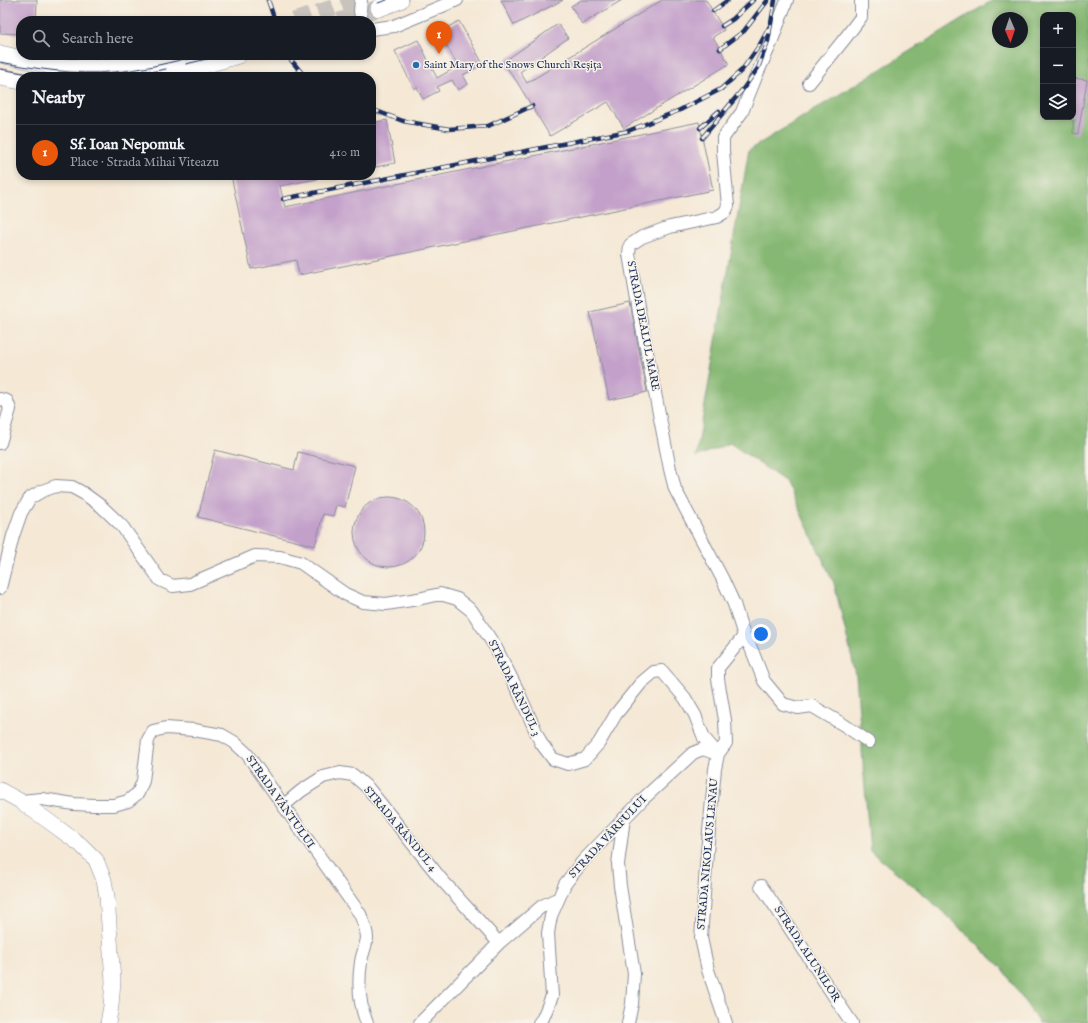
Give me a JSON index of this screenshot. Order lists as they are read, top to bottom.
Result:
{
  "streets": {
    "street": [
      "STRADA DEALUL MARE",
      "STRADA RÂNDUL 3",
      "STRADA VÂNTULUI",
      "STRADA RÂNDUL 4",
      "STRADA VÂRFULUI",
      "STRADA NIKOLAUS LENAU",
      "STRADA ALUNILOR"
    ]
  },
  "crossings": [
    ["STRADA DEALUL MARE", "STRADA NIKOLAUS LENAU"],
    ["STRADA RÂNDUL 3", "STRADA VÂRFULUI"],
    ["STRADA RÂNDUL 3", "STRADA NIKOLAUS LENAU"],
    ["STRADA VÂNTULUI", "STRADA RÂNDUL 4"],
    ["STRADA VÂRFULUI", "STRADA NIKOLAUS LENAU"]
  ],
  "places": ["Saint Mary of the Snows Church Reșița"],
  "north": "bottom",
  "page": {
    "map_buttons": ["+", "−"],
    "search": "Search here",
    "pins": "1",
    "heading": "Nearby",
    "list": [
      {
        "mark": "1",
        "name": "Sf. Ioan Nepomuk",
        "note": "Place · Strada Mihai Viteazu",
        "value": "410 m"
      }
    ]
  }
}
